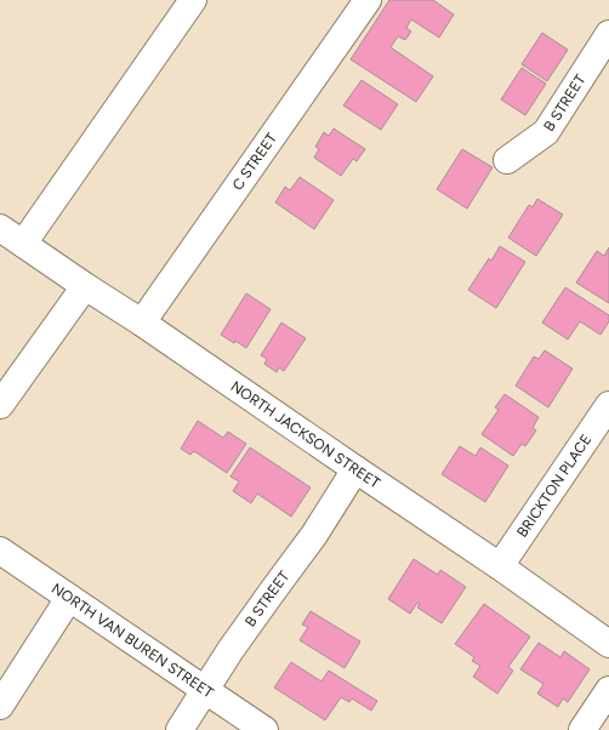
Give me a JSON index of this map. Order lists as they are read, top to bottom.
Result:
{
  "streets": {
    "street": [
      "B STREET",
      "C STREET",
      "NORTH JACKSON STREET",
      "BRICKTON PLACE",
      "NORTH VAN BUREN STREET"
    ]
  },
  "crossings": [
    ["B STREET", "NORTH JACKSON STREET"],
    ["B STREET", "NORTH VAN BUREN STREET"],
    ["C STREET", "NORTH JACKSON STREET"],
    ["NORTH JACKSON STREET", "BRICKTON PLACE"]
  ]
}
